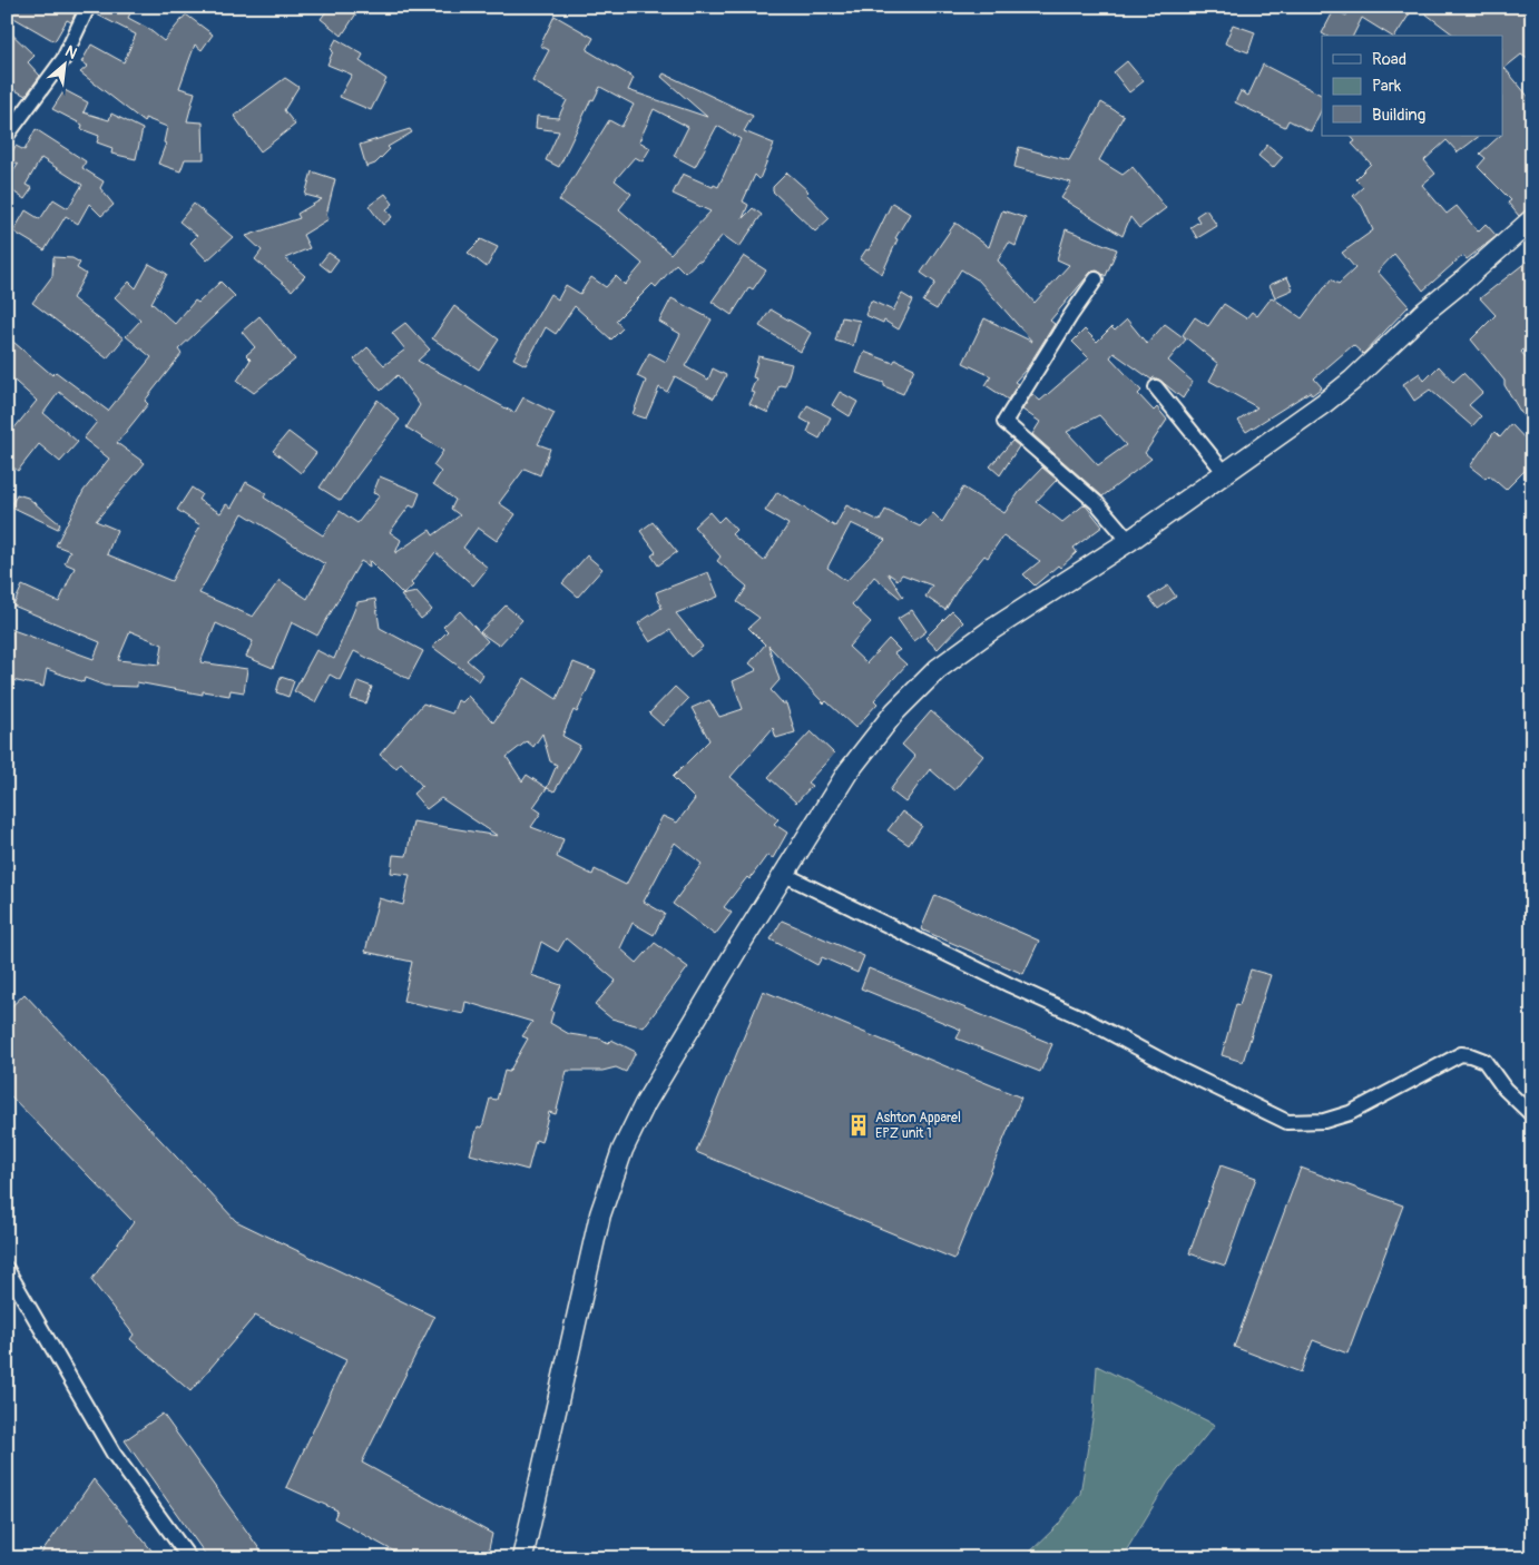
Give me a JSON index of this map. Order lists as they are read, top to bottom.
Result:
{
  "places": {
    "building": ["Ashton Apparel EPZ unit 1"]
  },
  "legend": ["Road", "Park", "Building"],
  "north": "top right"
}
